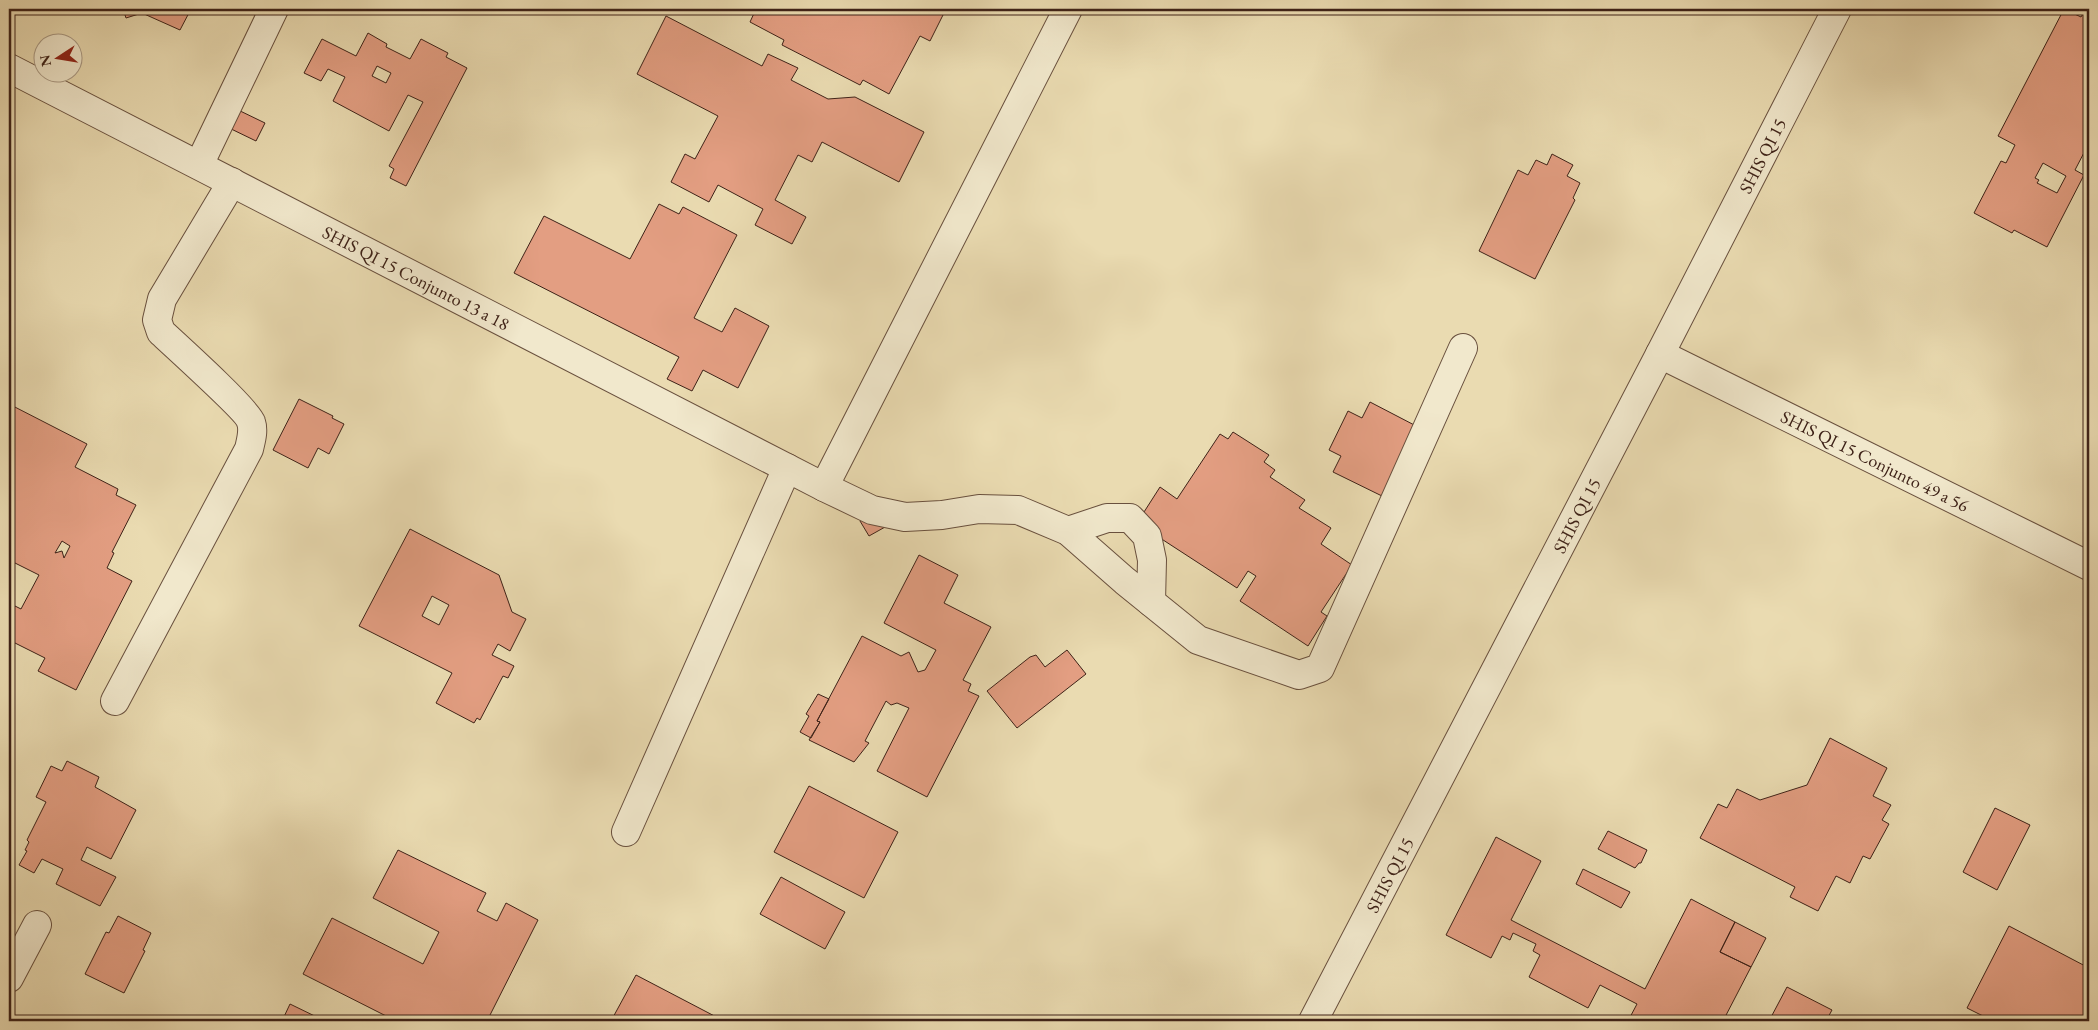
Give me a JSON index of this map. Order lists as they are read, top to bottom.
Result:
{
  "streets": {
    "street": ["SHIS QI 15", "SHIS QI 15 Conjunto 13 a 18", "SHIS QI 15 Conjunto 49 a 56"]
  },
  "crossings": [
    ["SHIS QI 15", "SHIS QI 15 Conjunto 49 a 56"]
  ],
  "north": "left"
}
